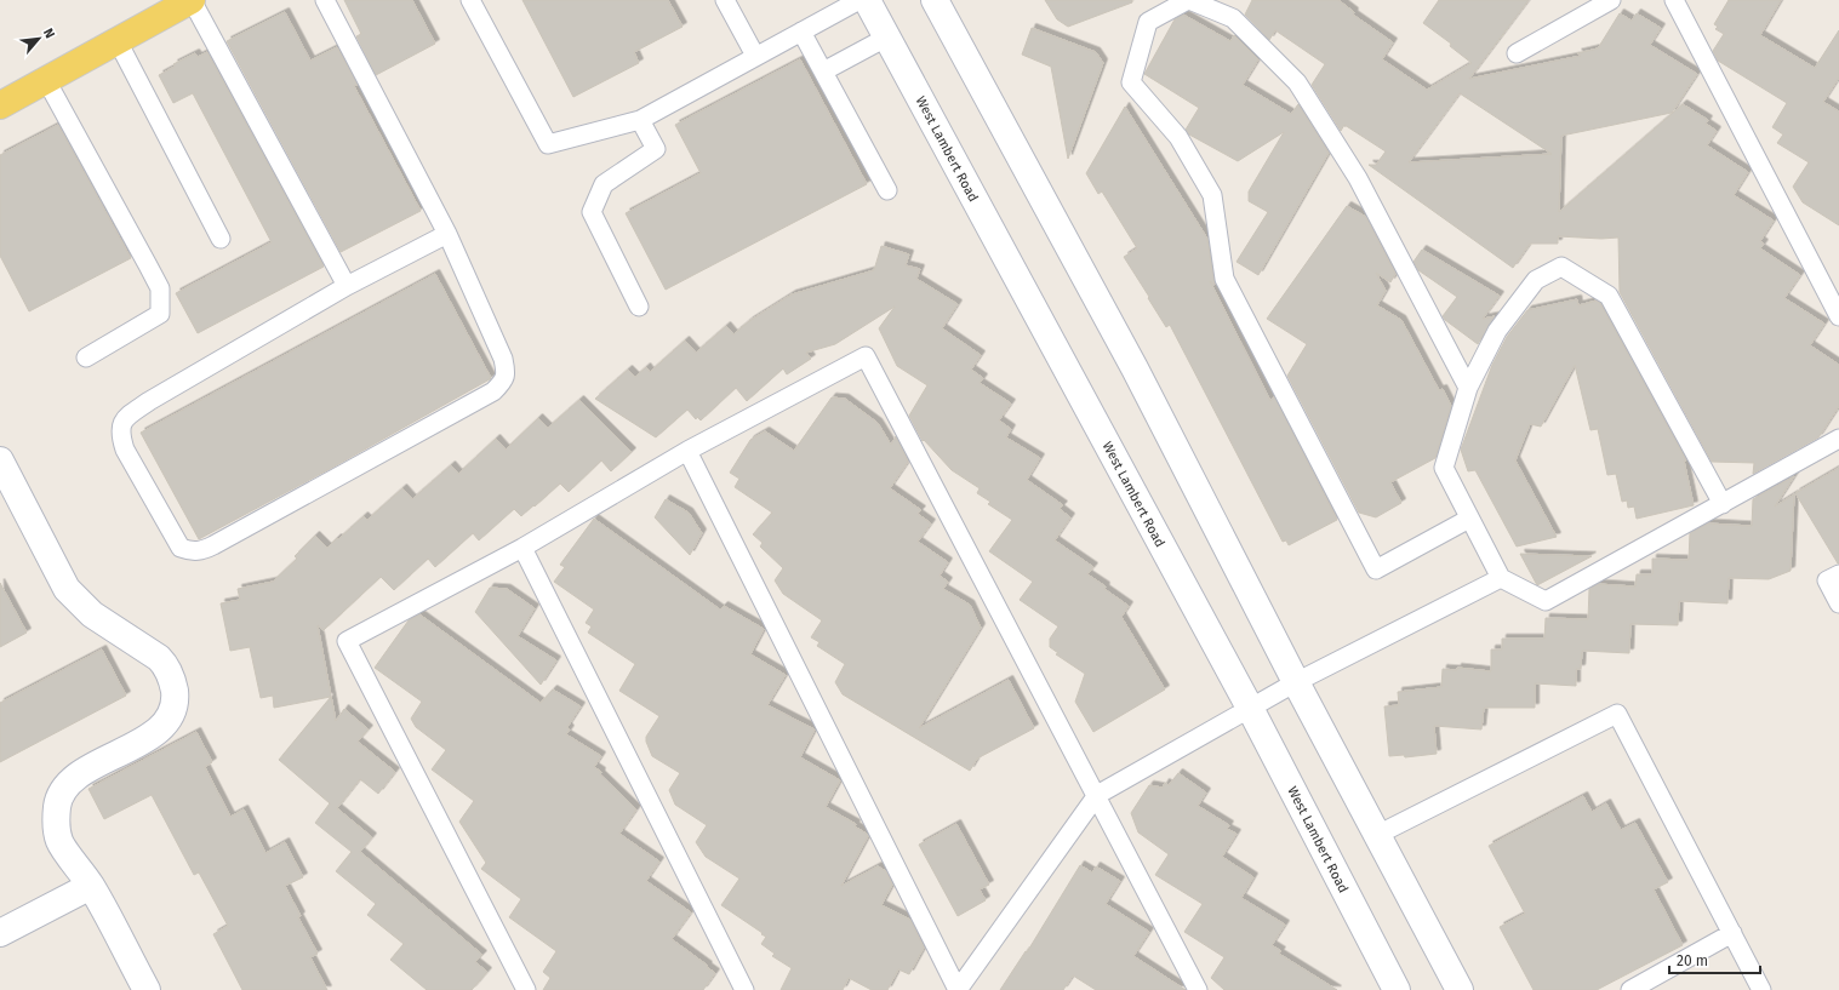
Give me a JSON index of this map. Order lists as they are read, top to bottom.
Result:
{
  "streets": {
    "main road": ["West Lambert Road"]
  },
  "scale_bar": "20 m",
  "north": "top right"
}
